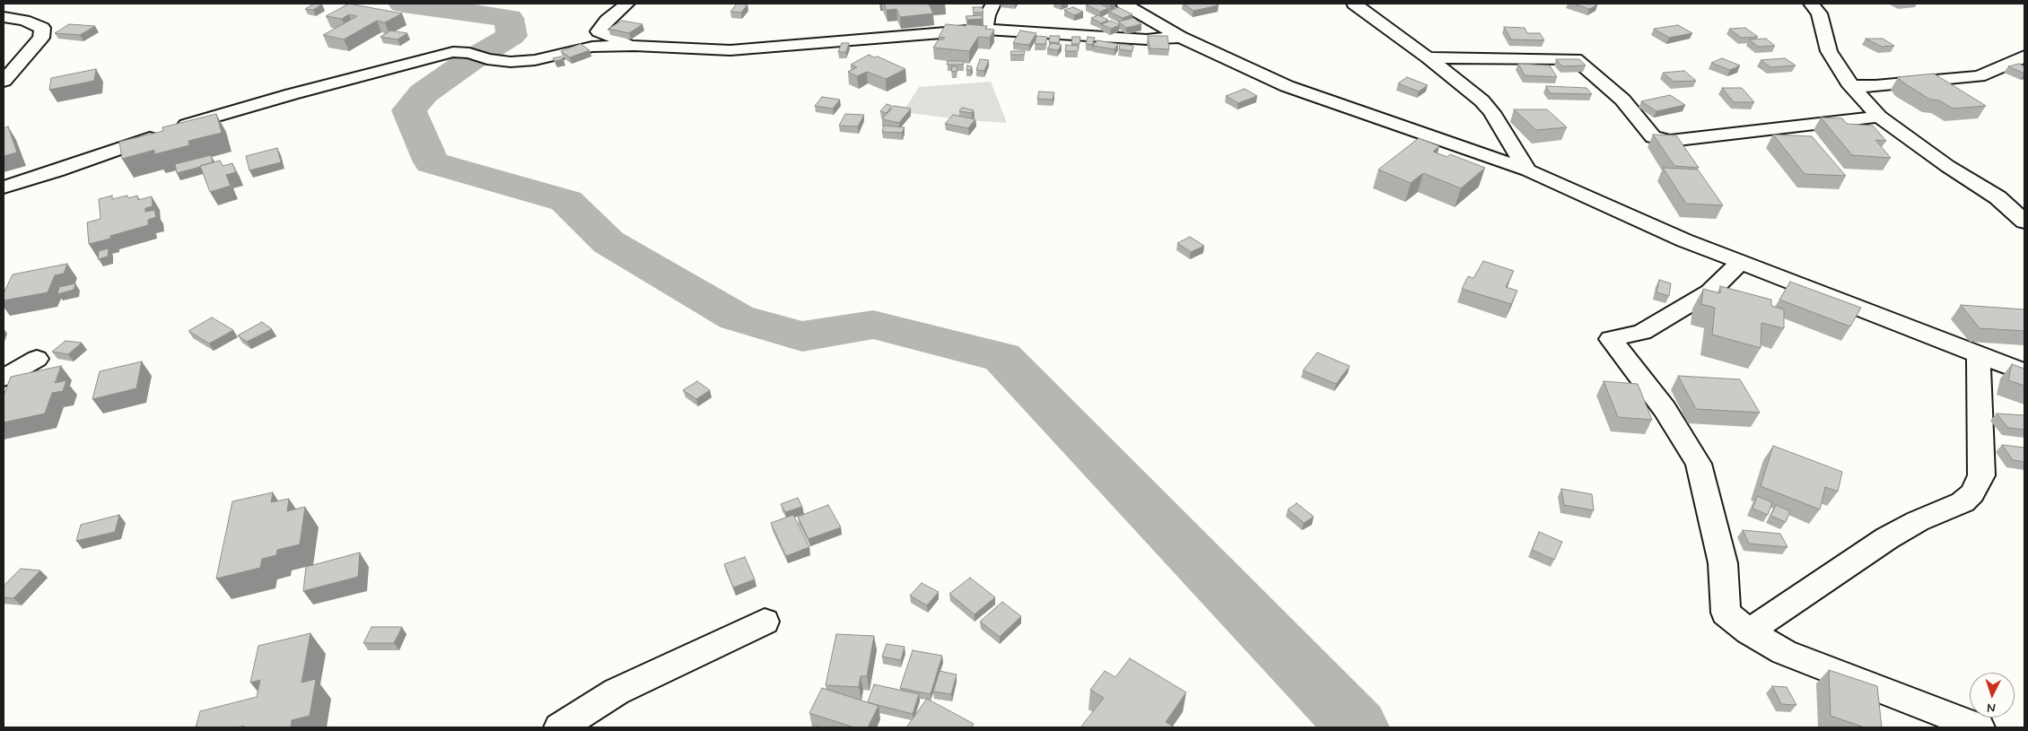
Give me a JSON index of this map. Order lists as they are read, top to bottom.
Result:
{
  "north": "bottom"
}
